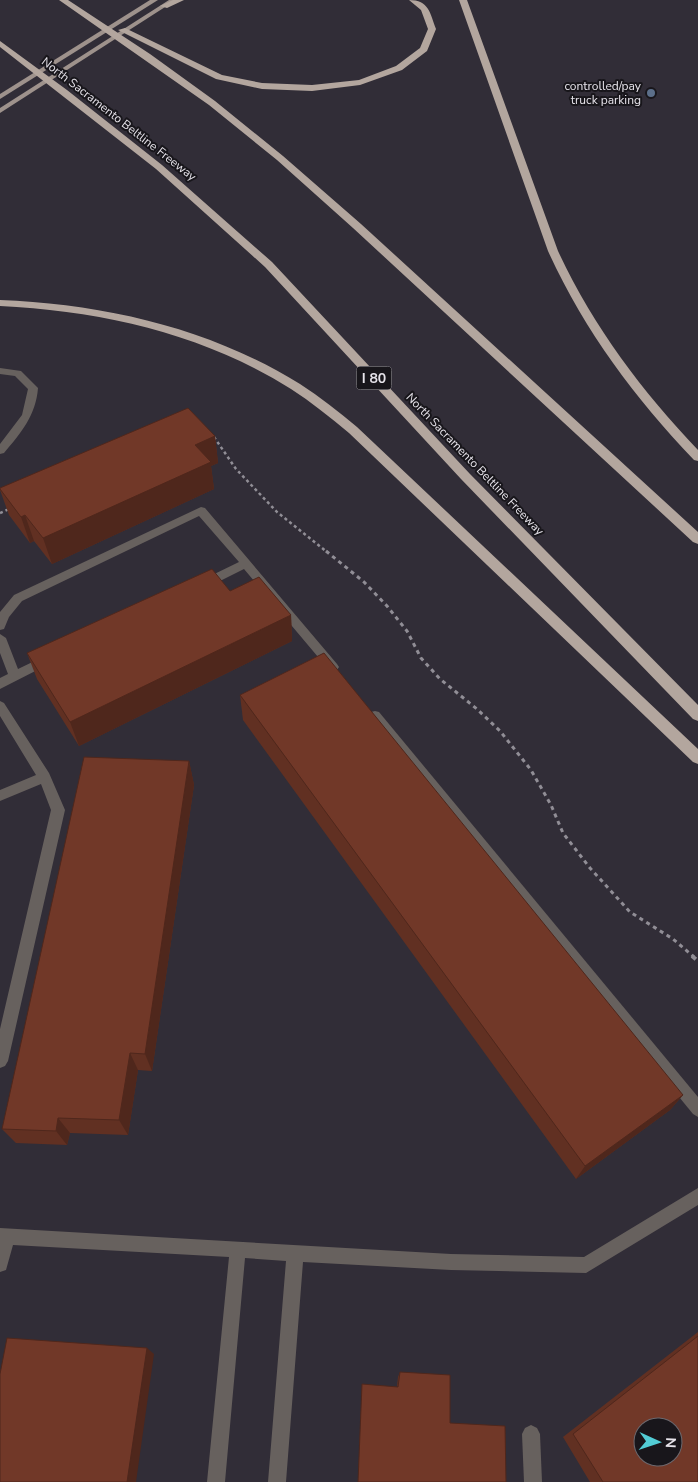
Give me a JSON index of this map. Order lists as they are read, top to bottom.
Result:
{
  "streets": {
    "highway": ["North Sacramento Beltline Freeway", "I 80"]
  },
  "places": ["controlled/pay truck parking"],
  "north": "right"
}
